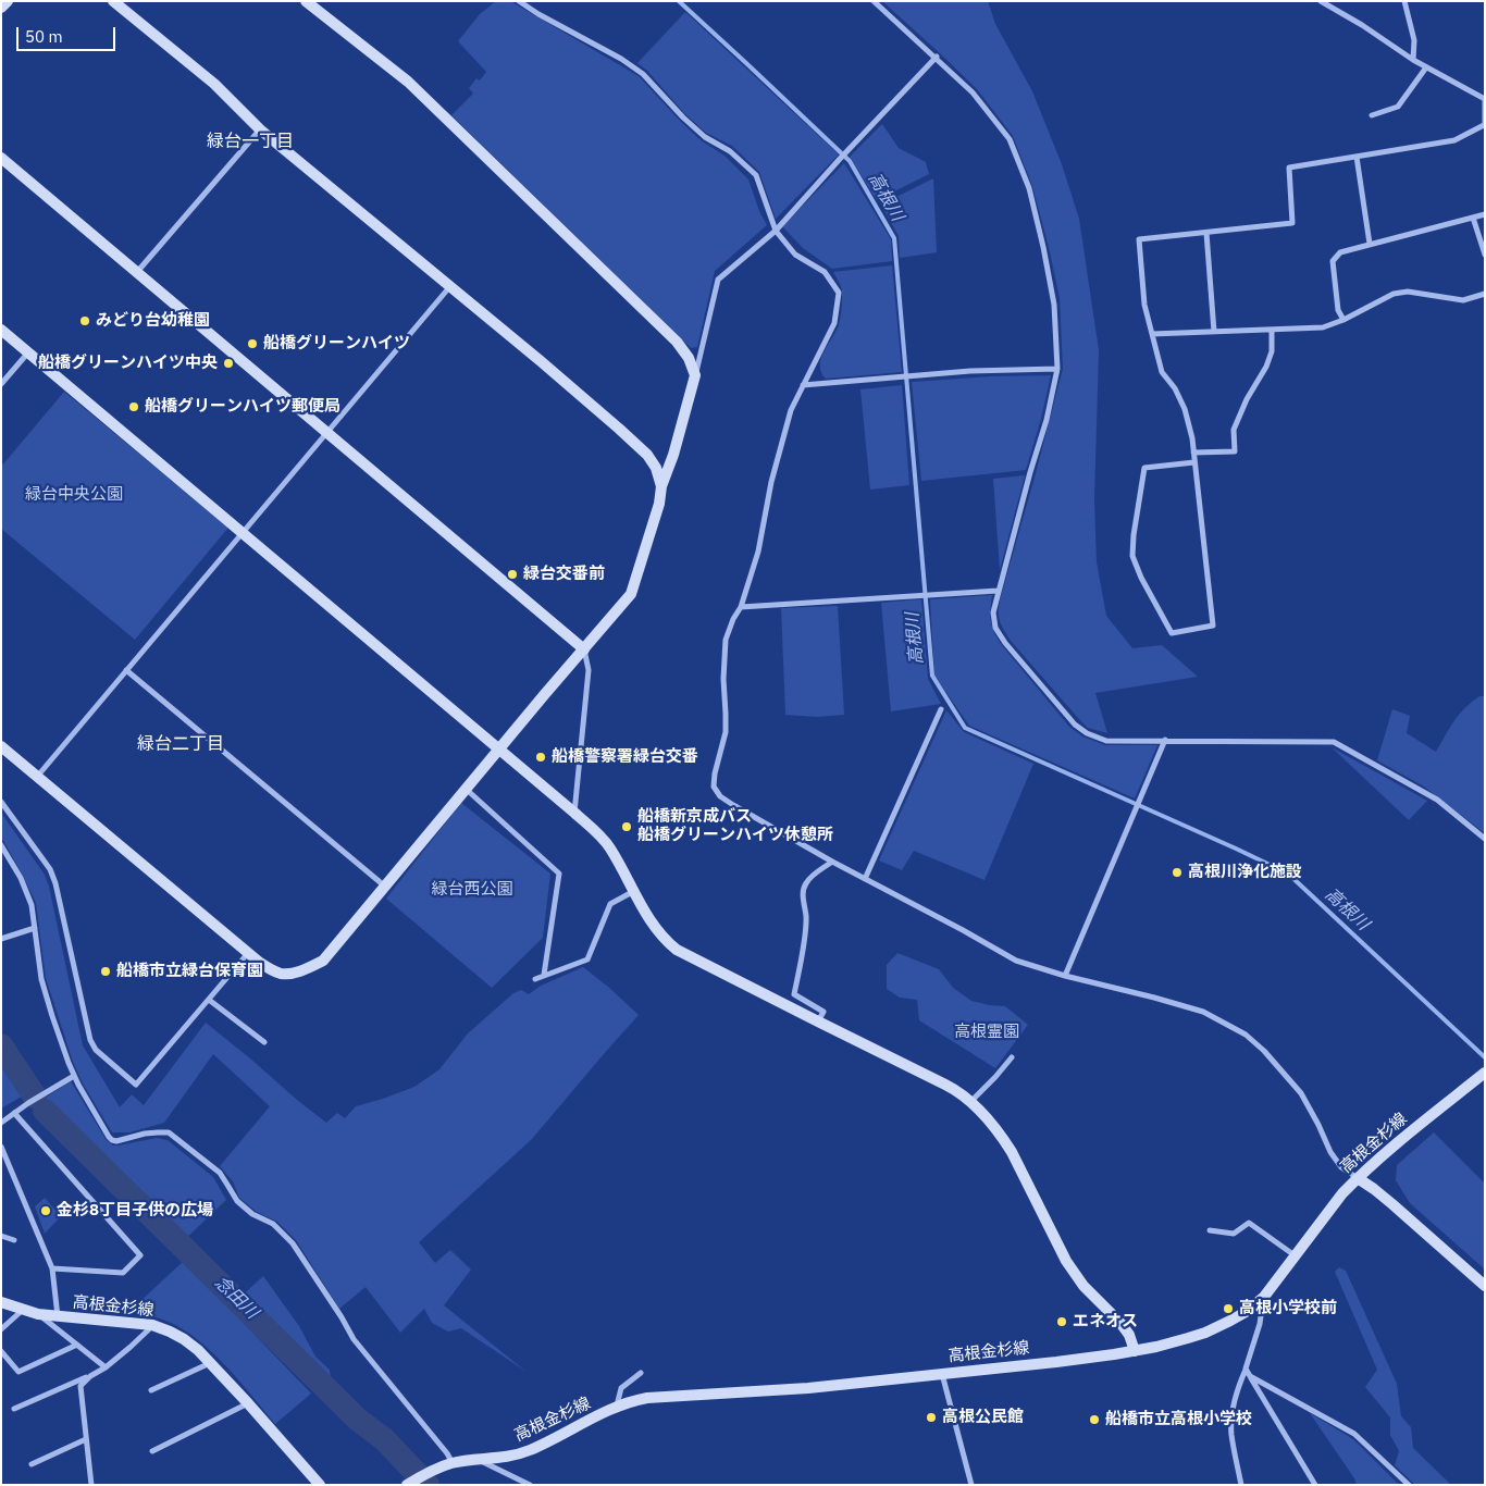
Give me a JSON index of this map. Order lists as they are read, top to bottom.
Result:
{
  "streets": {
    "street": ["高根金杉線"]
  },
  "districts": ["緑台一丁目", "緑台二丁目"],
  "water": ["高根川", "念田川"],
  "parks": ["緑台中央公園", "緑台西公園", "高根霊園"],
  "places": [
    "みどり台幼稚園",
    "船橋グリーンハイツ",
    "船橋グリーンハイツ中央",
    "船橋グリーンハイツ郵便局",
    "緑台交番前",
    "船橋警察署緑台交番",
    "船橋新京成バス 船橋グリーンハイツ休憩所",
    "高根川浄化施設",
    "船橋市立緑台保育園",
    "金杉8丁目子供の広場",
    "高根小学校前",
    "エネオス",
    "高根公民館",
    "船橋市立高根小学校"
  ],
  "scale_bar": "50 m"
}
